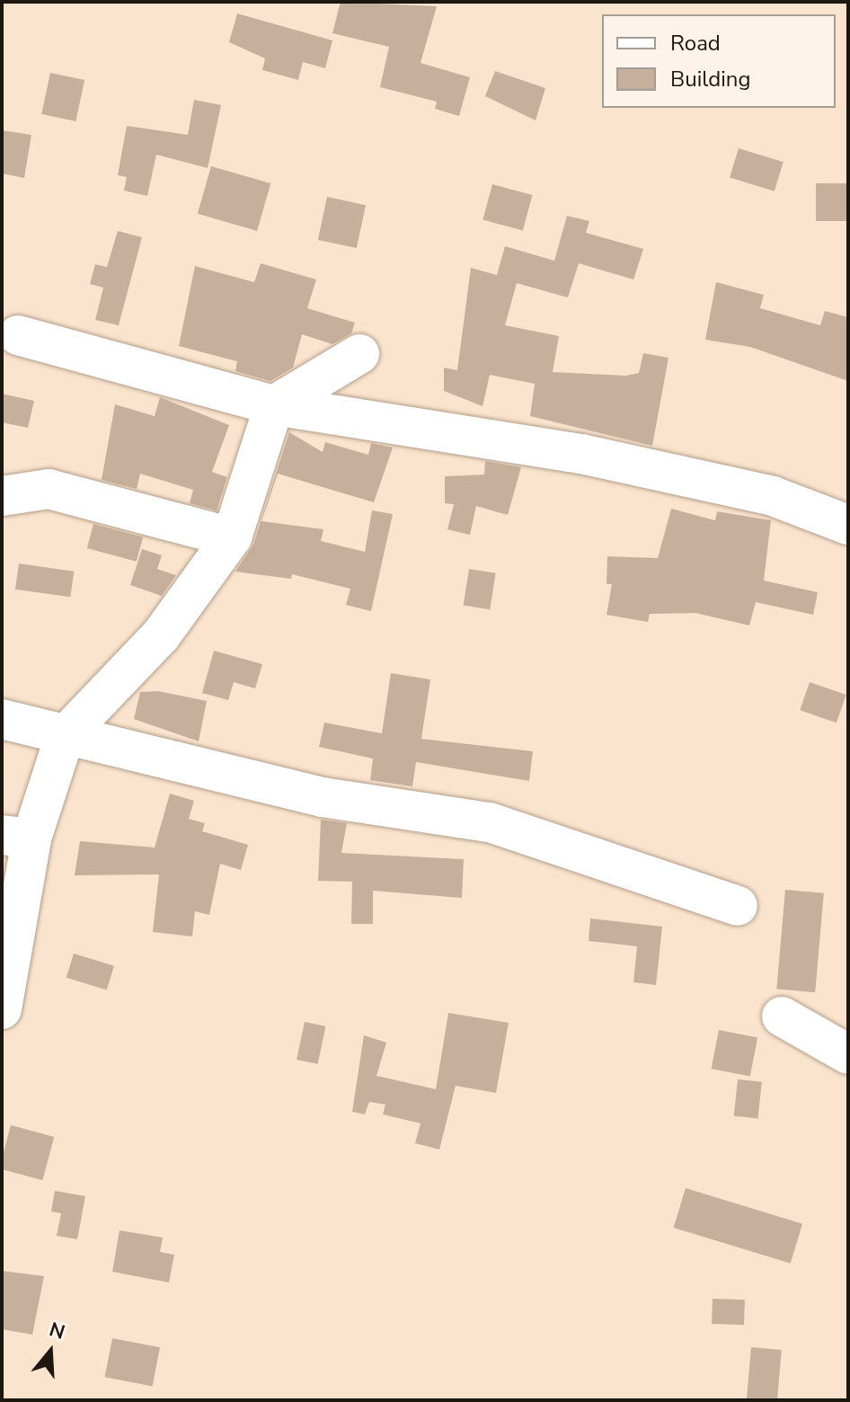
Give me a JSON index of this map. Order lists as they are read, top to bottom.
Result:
{
  "legend": ["Road", "Building"],
  "north": "top"
}
